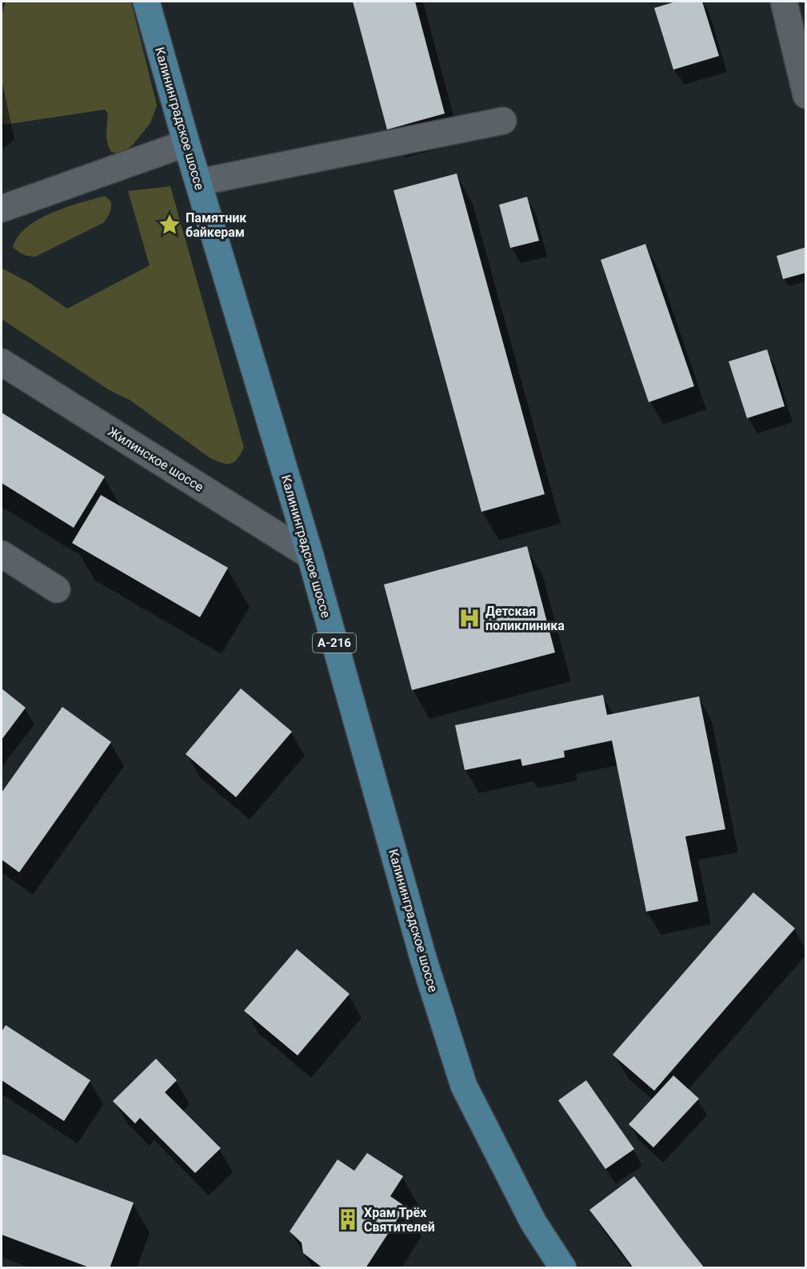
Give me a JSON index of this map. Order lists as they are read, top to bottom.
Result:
{
  "streets": {
    "main road": ["Калининградское шоссе", "А-216"],
    "street": ["Жилинское шоссе"]
  },
  "crossings": [
    ["Калининградское шоссе", "Жилинское шоссе"]
  ],
  "places": {
    "place": ["Памятник байкерам"],
    "hospital": ["Детская поликлиника"],
    "building": ["Храм Трёх Святителей"]
  }
}
